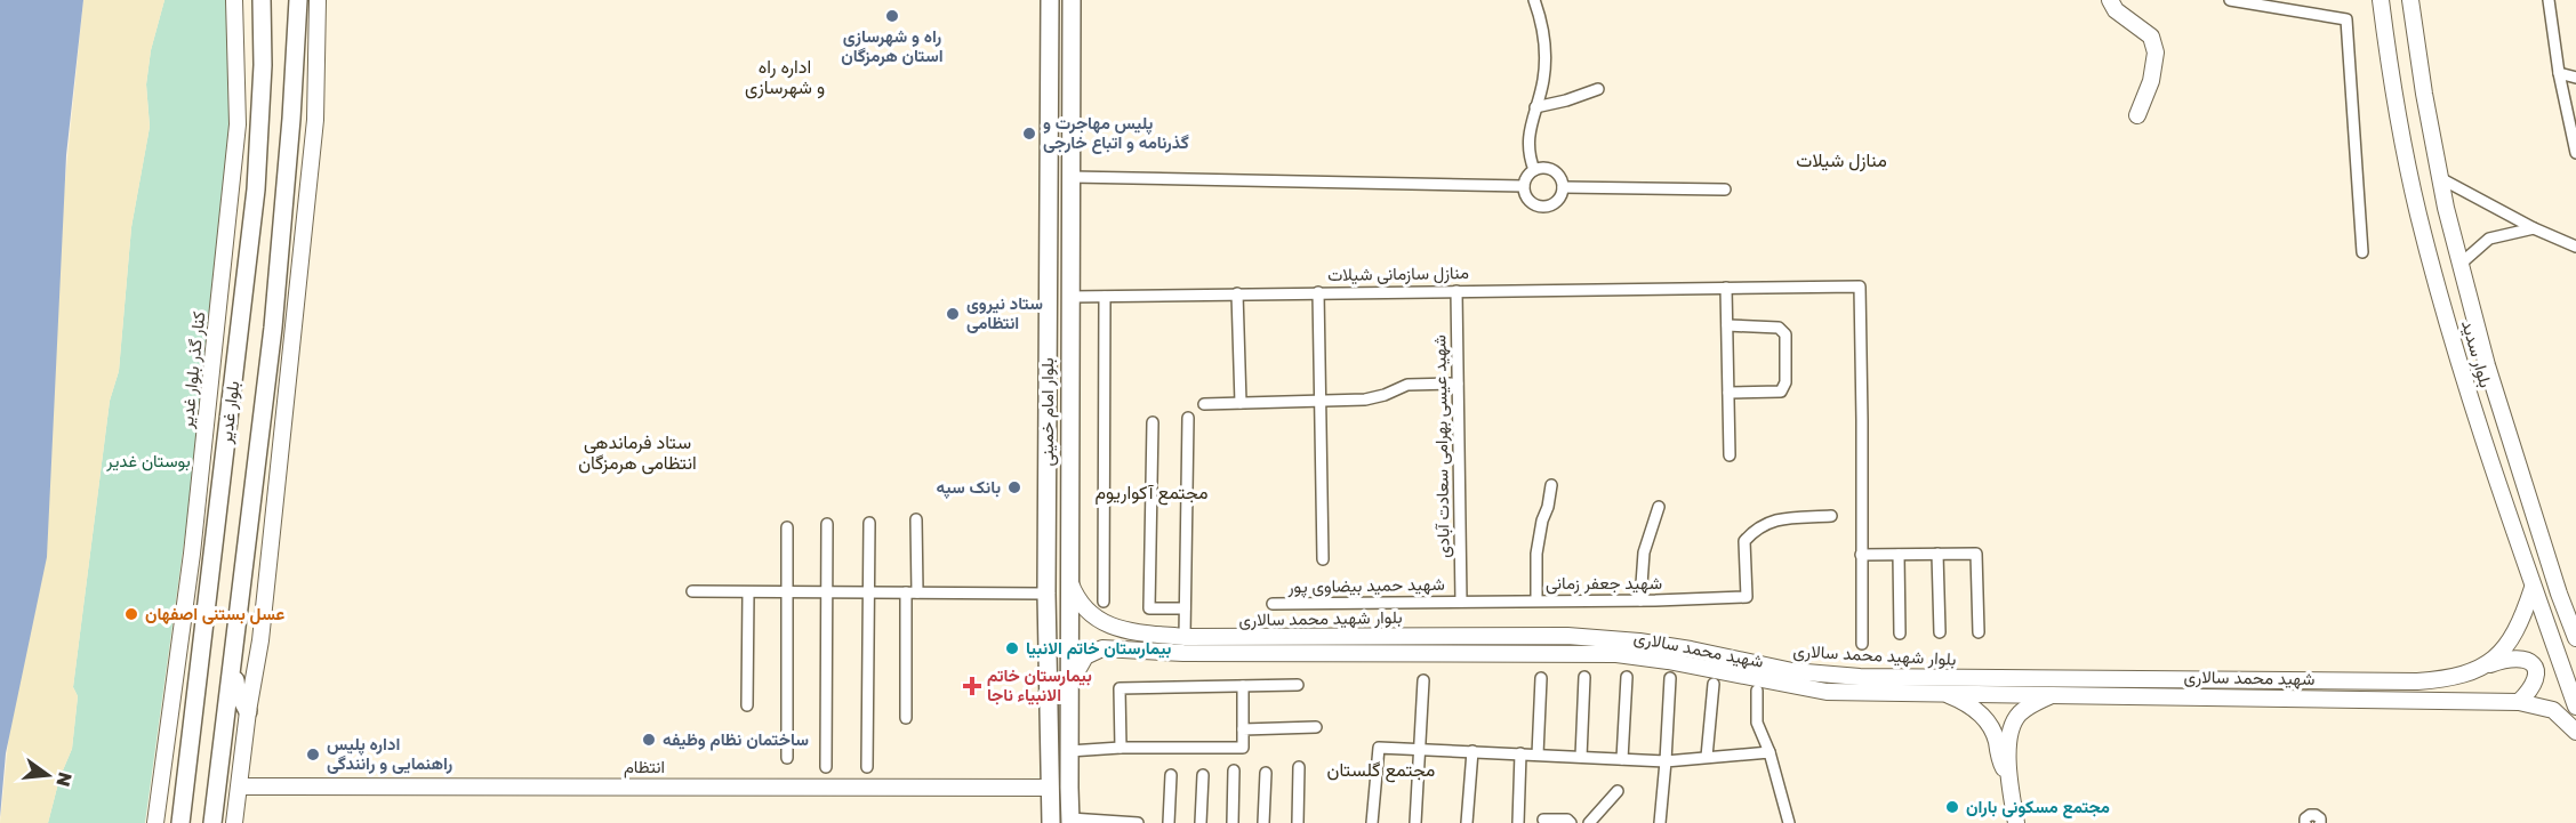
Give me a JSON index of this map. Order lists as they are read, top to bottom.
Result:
{
  "streets": {
    "main road": [
      "بلوار سدید",
      "کنار گذر بلوار غدیر",
      "بلوار غدیر",
      "بلوار امام خمینی",
      "بلوار شهید محمد سالاری",
      "شهید محمد سالاری",
      "انتظام"
    ],
    "street": [
      "منازل سازمانی شیلات",
      "شهید عیسی بهرامی سعادت آبادی",
      "شهید جعفر زمانی",
      "شهید حمید بیضاوی پور"
    ]
  },
  "crossings": [
    ["منازل سازمانی شیلات", "بلوار امام خمینی"],
    ["منازل سازمانی شیلات", "شهید عیسی بهرامی سعادت آبادی"],
    ["بلوار امام خمینی", "بلوار شهید محمد سالاری"],
    ["بلوار امام خمینی", "شهید محمد سالاری"],
    ["بلوار امام خمینی", "انتظام"],
    ["شهید عیسی بهرامی سعادت آبادی", "شهید جعفر زمانی"],
    ["شهید عیسی بهرامی سعادت آبادی", "شهید حمید بیضاوی پور"],
    ["شهید جعفر زمانی", "شهید حمید بیضاوی پور"],
    ["بلوار شهید محمد سالاری", "شهید محمد سالاری"]
  ],
  "districts": [
    "اداره راه و شهرسازی",
    "منازل شیلات",
    "ستاد فرماندهی انتظامی هرمزگان",
    "مجتمع آکواریوم",
    "مجتمع گلستان"
  ],
  "parks": ["بوستان غدیر"],
  "places": {
    "other": [
      "راه و شهرسازی استان هرمزگان",
      "پلیس مهاجرت و گذرنامه و اتباع خارجى",
      "ستاد نیروی انتظامی",
      "بانک سپه",
      "عسل بستنی اصفهان",
      "بیمارستان خاتم الانبیا",
      "ساختمان نظام وظیفه",
      "اداره پلیس راهنمایی و رانندگی",
      "مجتمع مسکونی باران"
    ],
    "health": ["بیمارستان خاتم الانبیاء ناجا"]
  },
  "north": "right"
}
